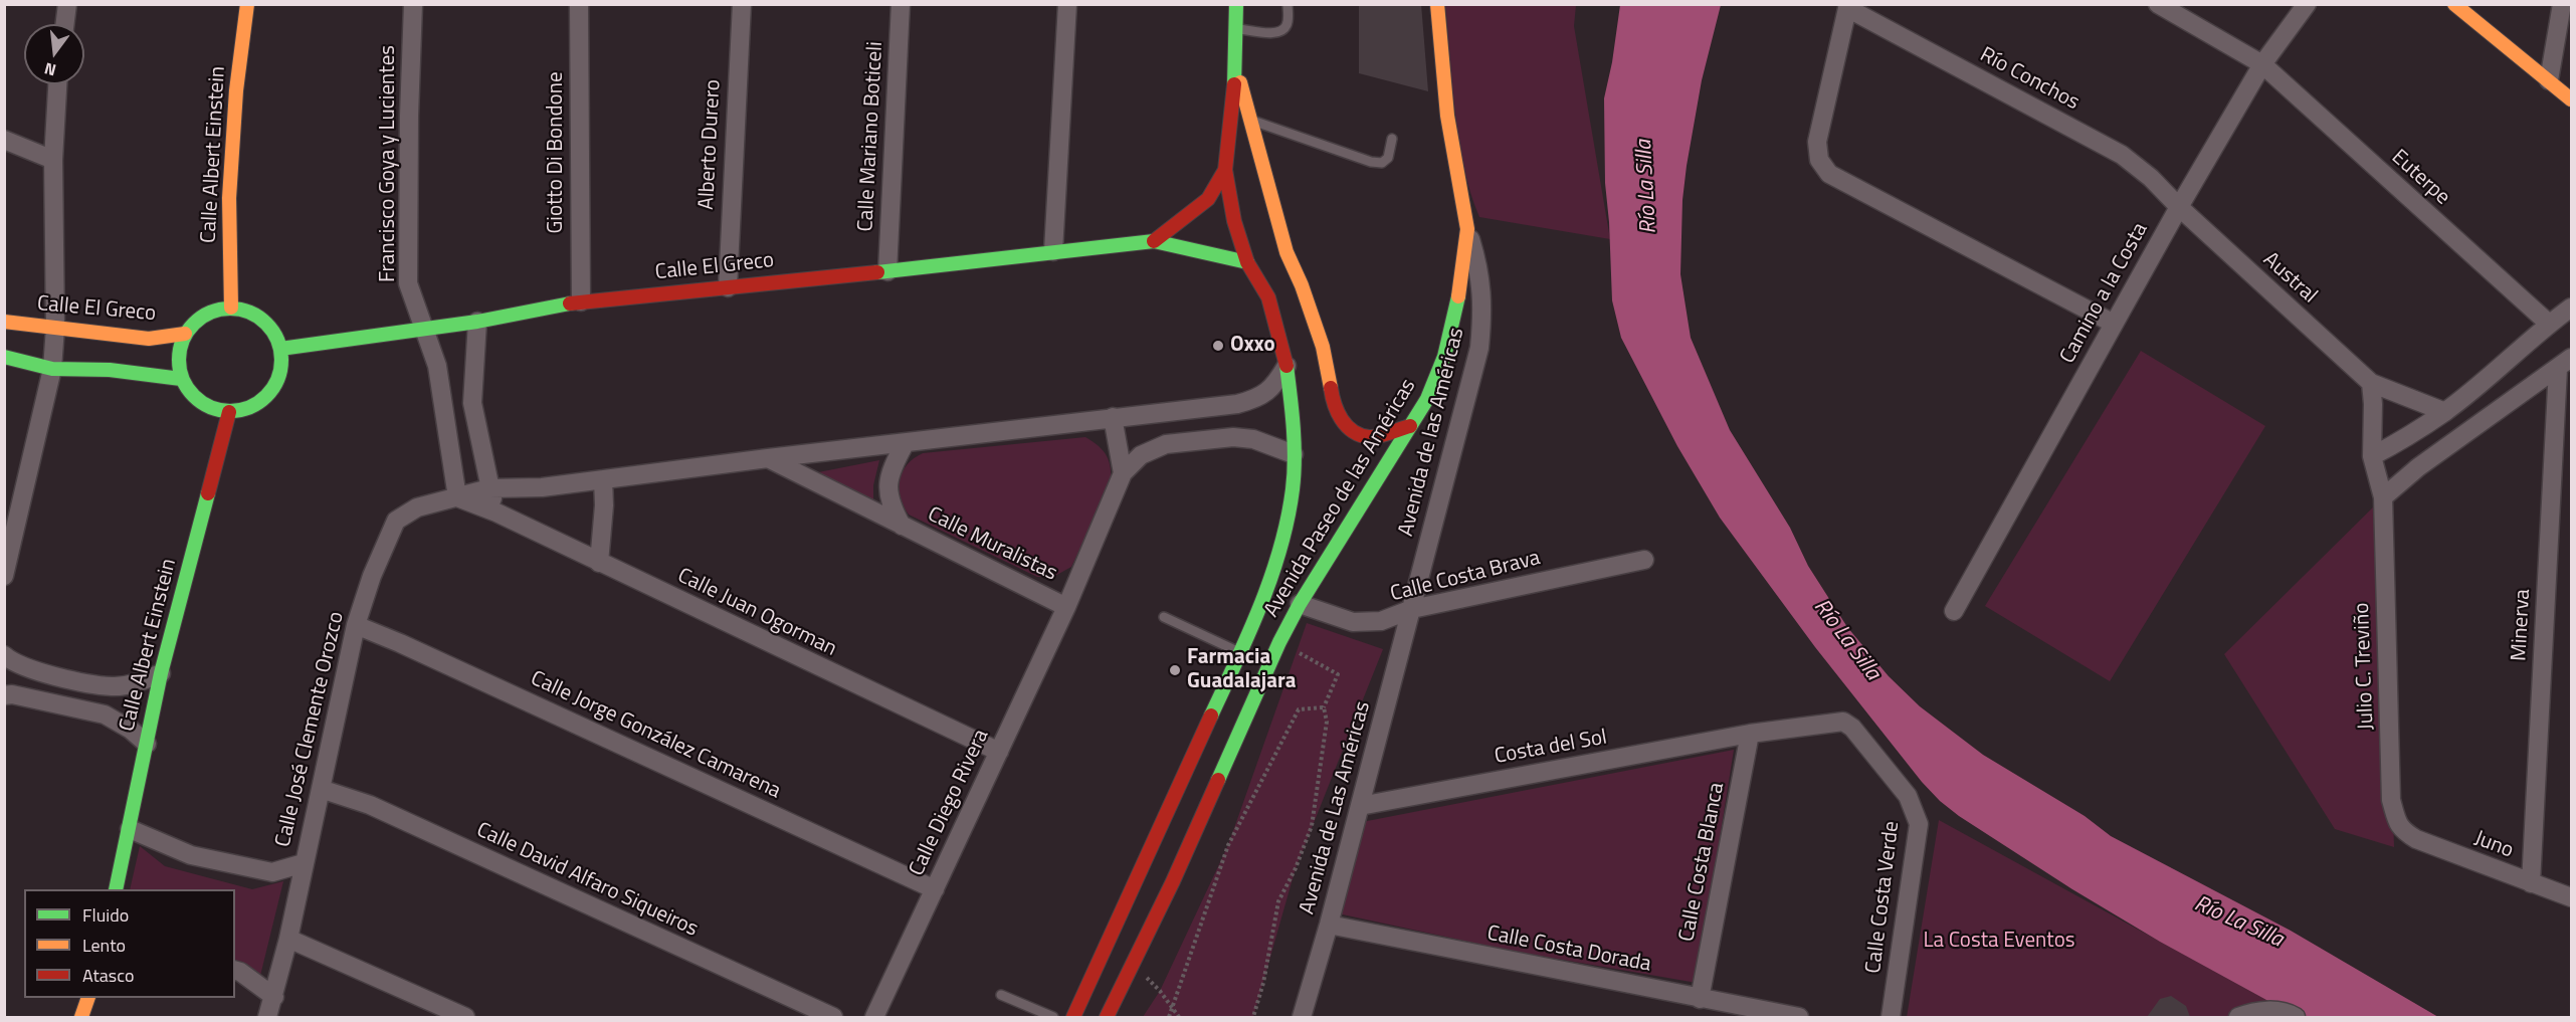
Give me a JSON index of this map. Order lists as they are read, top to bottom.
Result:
{
  "streets": {
    "street": [
      "Río Conchos",
      "Calle Mariano Boticeli",
      "Alberto Durero",
      "Giotto Di Bondone",
      "Calle Albert Einstein",
      "Francisco Goya y Lucientes",
      "Euterpe",
      "Calle El Greco",
      "Austral",
      "Camino a la Costa",
      "Avenida de las Américas",
      "Avenida Paseo de las Américas",
      "Calle Muralistas",
      "Calle Costa Brava",
      "Calle Juan Ogorman",
      "Minerva",
      "Julio C. Treviño",
      "Calle José Clemente Orozco",
      "Calle Jorge González Camarena",
      "Costa del Sol",
      "Calle Diego Rivera",
      "Avenida de Las Américas",
      "Juno",
      "Calle Costa Blanca",
      "Calle David Alfaro Siqueiros",
      "Calle Costa Verde",
      "Calle Costa Dorada"
    ]
  },
  "crossings": [
    ["Río Conchos", "Austral"],
    ["Río Conchos", "Camino a la Costa"],
    ["Calle Mariano Boticeli", "Calle El Greco"],
    ["Alberto Durero", "Calle El Greco"],
    ["Giotto Di Bondone", "Calle El Greco"],
    ["Calle Albert Einstein", "Calle El Greco"],
    ["Francisco Goya y Lucientes", "Calle El Greco"],
    ["Francisco Goya y Lucientes", "Calle Juan Ogorman"],
    ["Francisco Goya y Lucientes", "Calle José Clemente Orozco"],
    ["Euterpe", "Camino a la Costa"],
    ["Calle El Greco", "Avenida Paseo de las Américas"],
    ["Austral", "Camino a la Costa"],
    ["Avenida de las Américas", "Avenida Paseo de las Américas"],
    ["Avenida de las Américas", "Calle Costa Brava"],
    ["Avenida de las Américas", "Avenida de Las Américas"],
    ["Avenida Paseo de las Américas", "Calle Muralistas"],
    ["Avenida Paseo de las Américas", "Calle Costa Brava"],
    ["Calle Muralistas", "Calle Diego Rivera"],
    ["Calle Costa Brava", "Avenida de Las Américas"],
    ["Calle Juan Ogorman", "Calle José Clemente Orozco"],
    ["Calle Juan Ogorman", "Calle Diego Rivera"],
    ["Minerva", "Juno"],
    ["Julio C. Treviño", "Juno"],
    ["Calle José Clemente Orozco", "Calle Jorge González Camarena"],
    ["Calle José Clemente Orozco", "Calle David Alfaro Siqueiros"],
    ["Calle Jorge González Camarena", "Calle Diego Rivera"],
    ["Costa del Sol", "Avenida de Las Américas"],
    ["Costa del Sol", "Calle Costa Blanca"],
    ["Costa del Sol", "Calle Costa Verde"],
    ["Avenida de Las Américas", "Calle Costa Dorada"],
    ["Calle Costa Blanca", "Calle Costa Verde"],
    ["Calle Costa Blanca", "Calle Costa Dorada"]
  ],
  "water": ["Río La Silla"],
  "parks": ["La Costa Eventos"],
  "places": ["Oxxo", "Farmacia Guadalajara"],
  "legend": ["Fluido", "Lento", "Atasco"],
  "north": "bottom"
}
